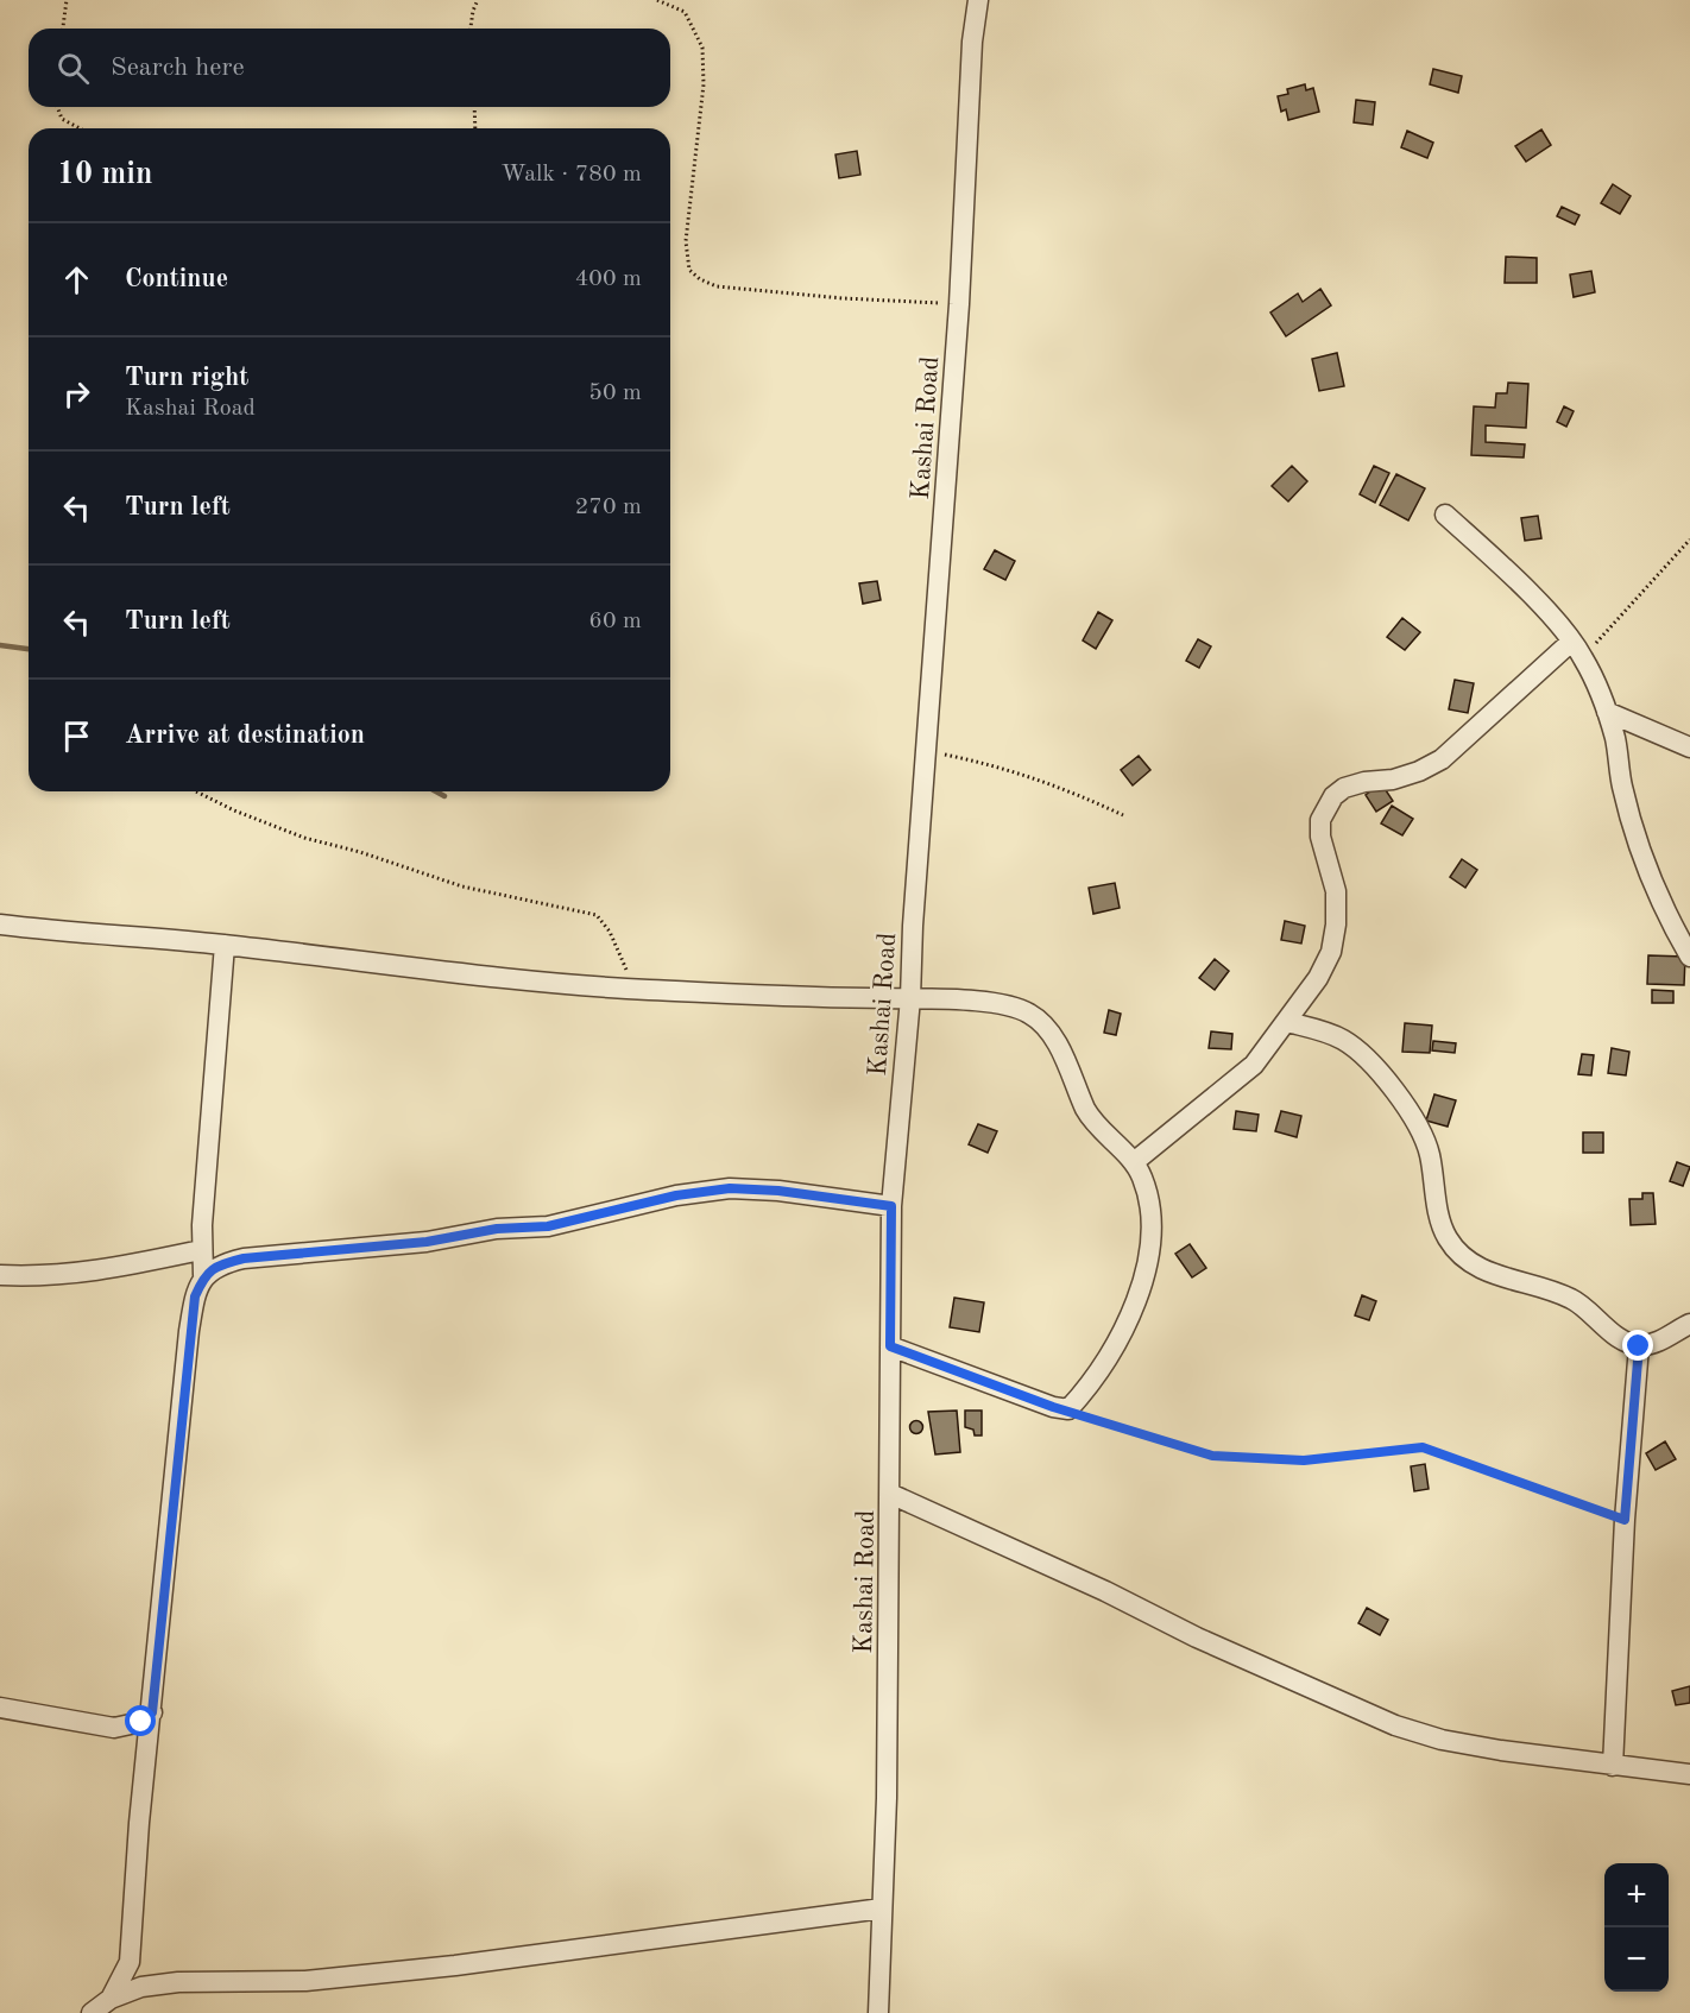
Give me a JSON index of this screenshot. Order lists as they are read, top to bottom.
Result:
{
  "streets": {
    "street": ["Kashai Road"]
  },
  "page": {
    "search": "Search here",
    "heading": ["10 min", "Walk · 780 m"],
    "list": [
      ["Continue", "400 m"],
      ["Turn right", "Kashai Road", "50 m"],
      ["Turn left", "270 m"],
      ["Turn left", "60 m"],
      "Arrive at destination"
    ],
    "map_buttons": ["+", "−"]
  }
}
